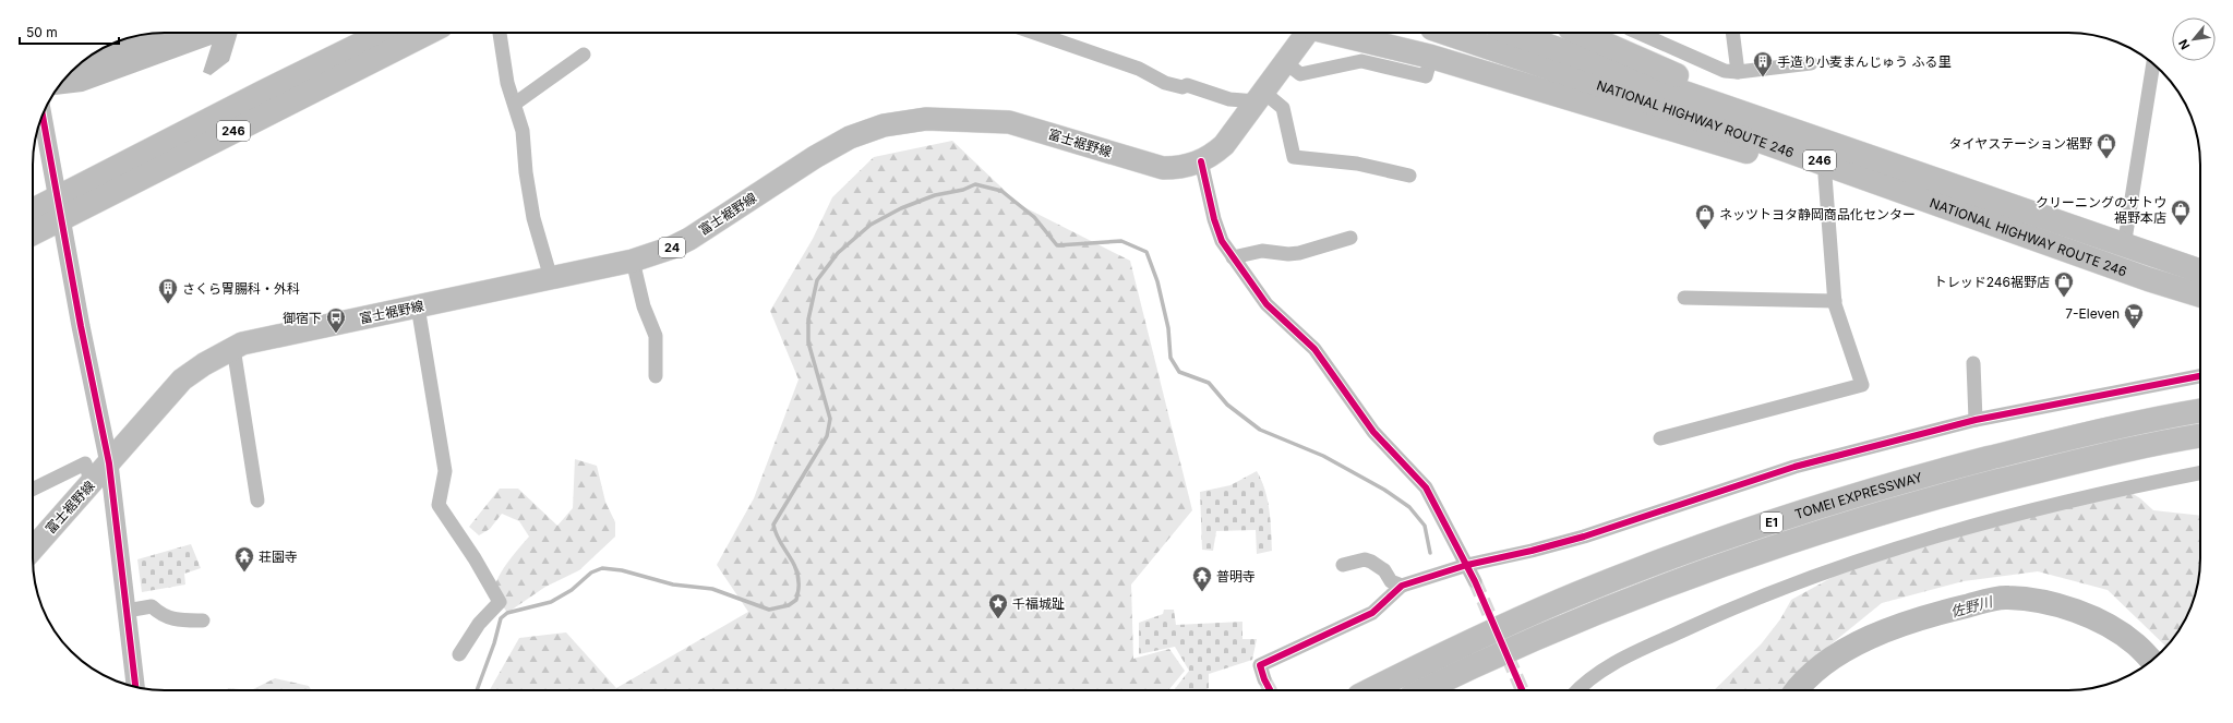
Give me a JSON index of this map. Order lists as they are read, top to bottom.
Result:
{
  "streets": {
    "highway": [
      "NATIONAL HIGHWAY ROUTE 246",
      "246",
      "TOMEI EXPRESSWAY",
      "E1"
    ],
    "main road": ["富士裾野線", "24"]
  },
  "water": ["佐野川"],
  "places": {
    "building": ["手造り小麦まんじゅう ふる里", "さくら胃腸科・外科"],
    "shop": [
      "タイヤステーション裾野",
      "クリーニングのサトウ 裾野本店",
      "ネッツトヨタ静岡商品化センター",
      "トレッド246裾野店"
    ],
    "supermarket": ["7-Eleven"],
    "bus stop": ["御宿下"],
    "temple": ["荘園寺", "普明寺"],
    "place": ["千福城趾"]
  },
  "scale_bar": "50 m",
  "north": "bottom left"
}
